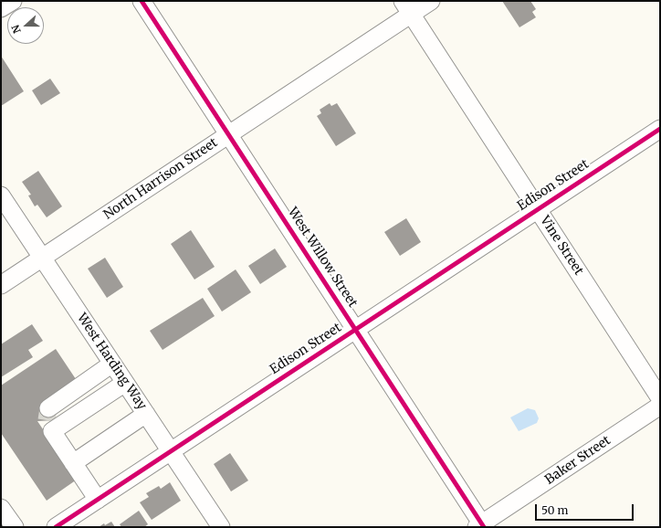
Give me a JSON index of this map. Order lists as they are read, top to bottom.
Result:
{
  "streets": {
    "street": [
      "North Harrison Street",
      "Edison Street",
      "Vine Street",
      "West Willow Street",
      "West Harding Way",
      "Baker Street"
    ]
  },
  "crossings": [
    ["North Harrison Street", "Vine Street"],
    ["North Harrison Street", "West Willow Street"],
    ["North Harrison Street", "West Harding Way"],
    ["Edison Street", "Vine Street"],
    ["Edison Street", "West Willow Street"],
    ["Edison Street", "West Harding Way"],
    ["West Willow Street", "Baker Street"]
  ],
  "scale_bar": "50 m",
  "north": "left"
}
